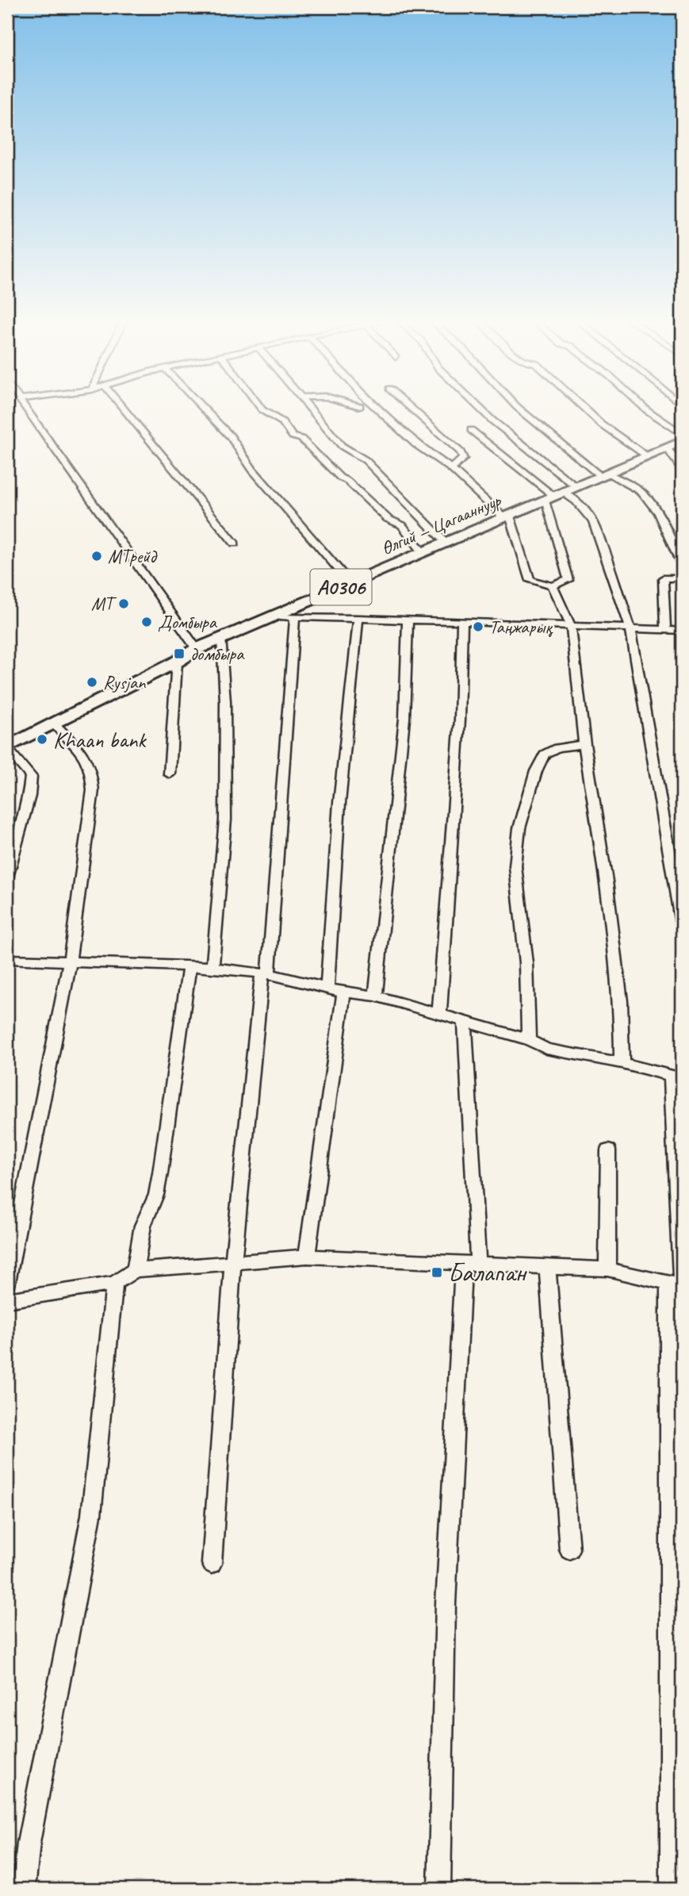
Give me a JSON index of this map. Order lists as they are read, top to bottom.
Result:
{
  "streets": {
    "highway": ["Өлгий — Цагааннуур", "A0306"]
  },
  "places": {
    "other": [
      "MTрейд",
      "МТ",
      "Домбыра",
      "Таңжарық",
      "Rysjan",
      "Khaan bank"
    ],
    "transit": ["домбыра", "Балапан"]
  }
}
